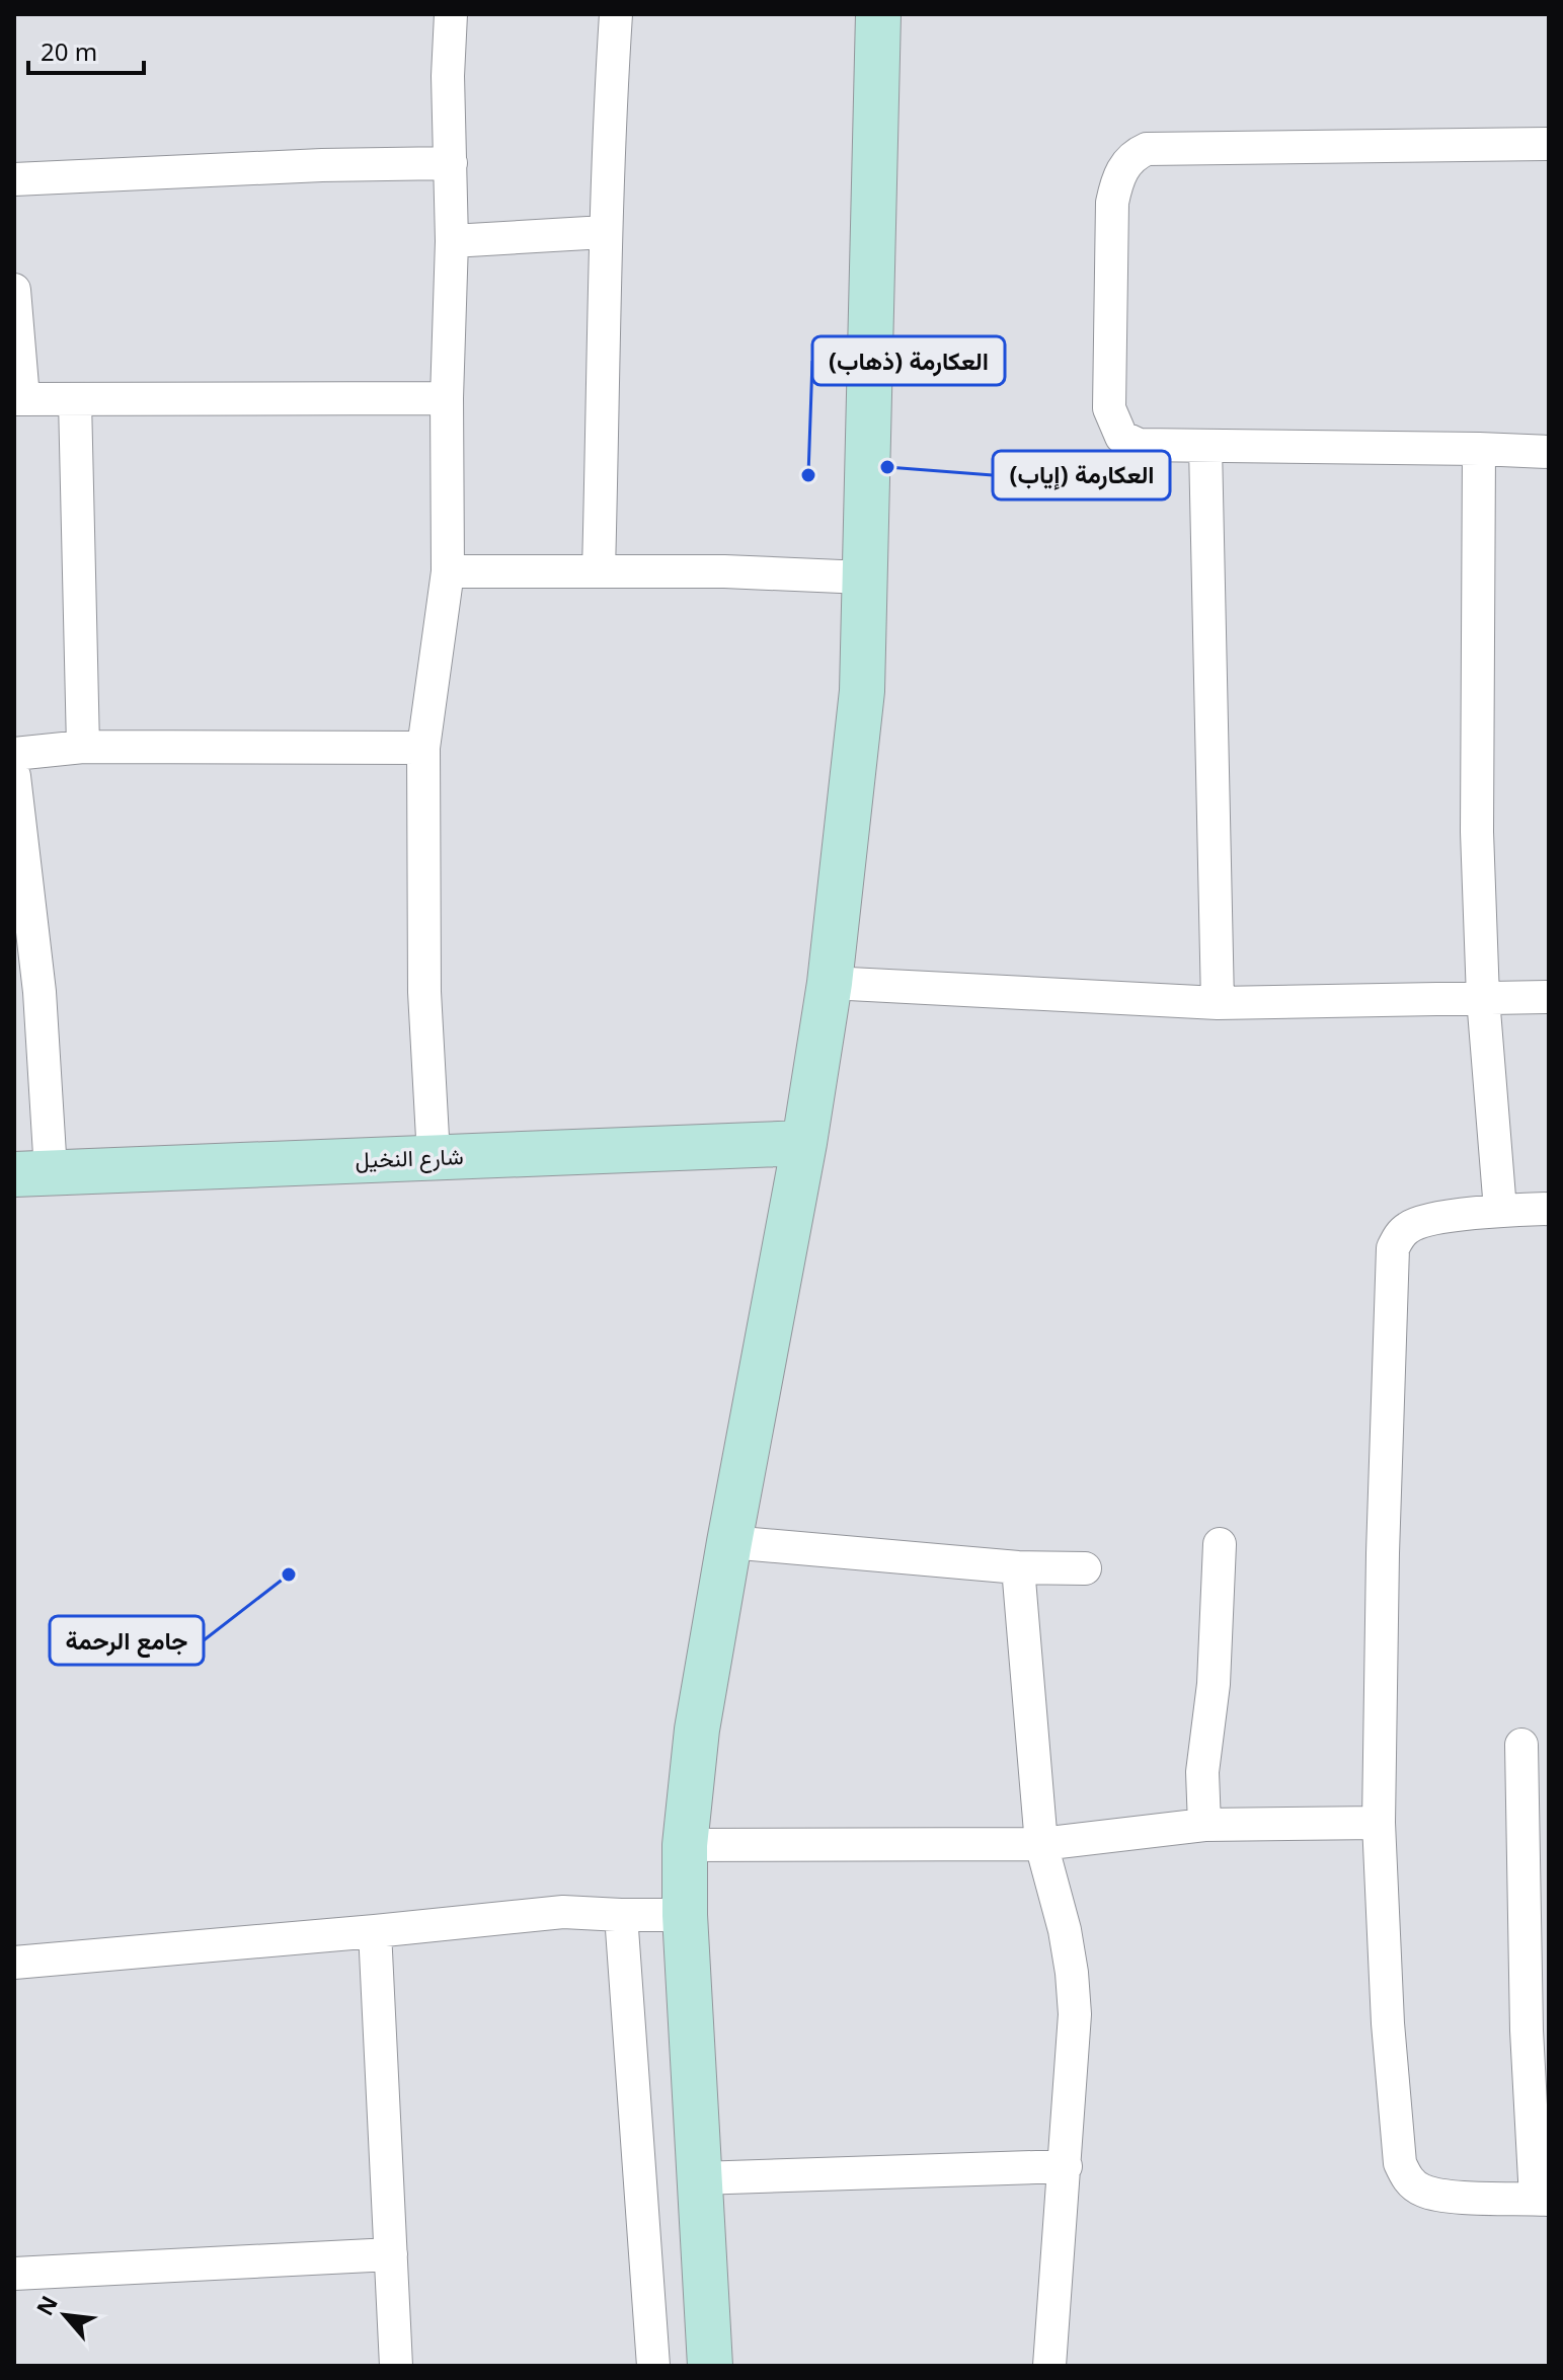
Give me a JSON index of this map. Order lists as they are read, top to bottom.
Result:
{
  "streets": {
    "main road": ["شارع النخيل"]
  },
  "places": ["العكارمة (إياب)", "العكارمة (ذهاب)", "جامع الرحمة"],
  "scale_bar": "20 m",
  "north": "top left"
}
